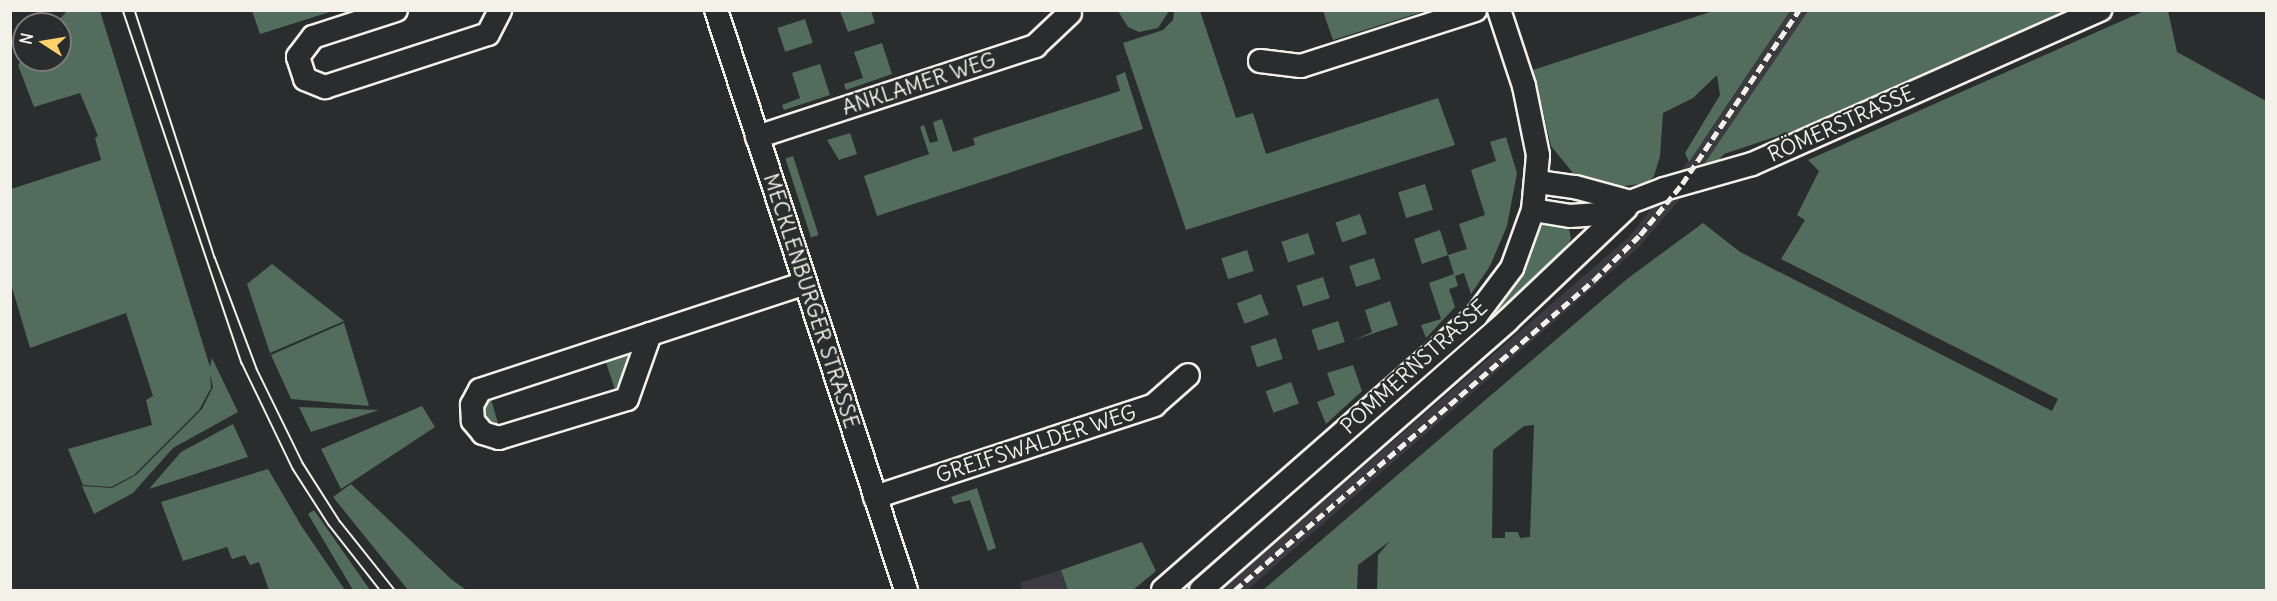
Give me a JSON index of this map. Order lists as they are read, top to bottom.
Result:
{
  "streets": {
    "street": [
      "ANKLAMER WEG",
      "RÖMERSTRASSE",
      "MECKLENBURGER STRASSE",
      "POMMERNSTRASSE",
      "GREIFSWALDER WEG"
    ]
  },
  "crossings": [
    ["ANKLAMER WEG", "MECKLENBURGER STRASSE"],
    ["RÖMERSTRASSE", "POMMERNSTRASSE"],
    ["MECKLENBURGER STRASSE", "GREIFSWALDER WEG"]
  ],
  "north": "left"
}
